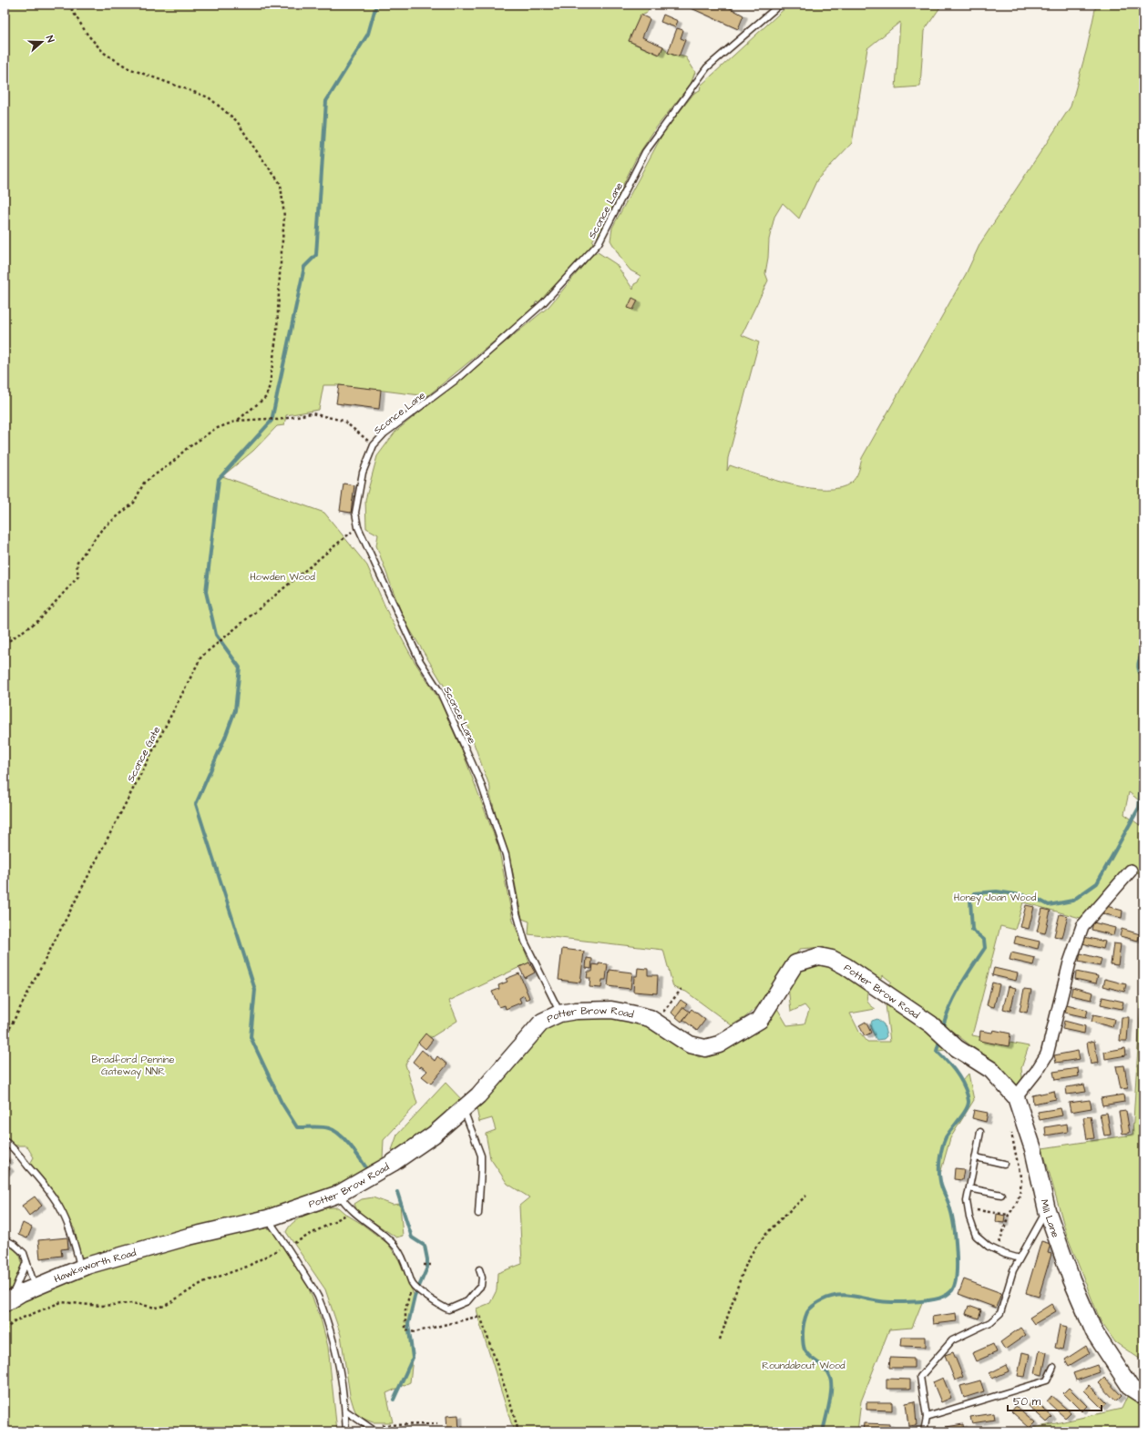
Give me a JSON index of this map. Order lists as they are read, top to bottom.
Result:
{
  "streets": {
    "street": ["Potter Brow Road", "Mill Lane", "Hawksworth Road"],
    "lane": ["Sconce Lane"],
    "path": ["Sconce Gate"]
  },
  "crossings": [
    ["Sconce Lane", "Sconce Gate"],
    ["Sconce Lane", "Potter Brow Road"],
    ["Potter Brow Road", "Mill Lane"],
    ["Potter Brow Road", "Hawksworth Road"]
  ],
  "parks": [
    "Howden Wood",
    "Honey Joan Wood",
    "Bradford Pennine Gateway NNR",
    "Roundabout Wood"
  ],
  "scale_bar": "50 m",
  "north": "right"
}
